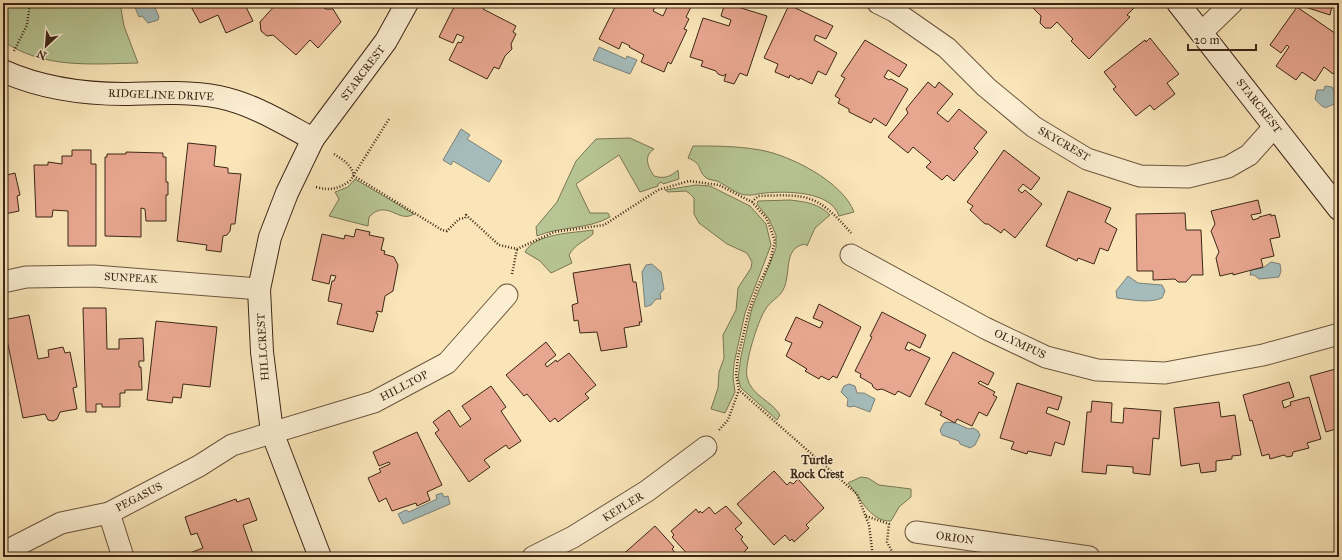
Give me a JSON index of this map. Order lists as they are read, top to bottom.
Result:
{
  "streets": {
    "street": [
      "STARCREST",
      "RIDGELINE DRIVE",
      "SKYCREST",
      "SUNPEAK",
      "OLYMPUS",
      "HILLCREST",
      "HILLTOP",
      "PEGASUS",
      "KEPLER",
      "ORION"
    ]
  },
  "crossings": [
    ["STARCREST", "RIDGELINE DRIVE"],
    ["STARCREST", "SKYCREST"],
    ["STARCREST", "HILLCREST"],
    ["RIDGELINE DRIVE", "HILLCREST"],
    ["SUNPEAK", "HILLCREST"],
    ["HILLCREST", "HILLTOP"],
    ["HILLCREST", "PEGASUS"],
    ["HILLTOP", "PEGASUS"]
  ],
  "districts": ["Turtle Rock Crest"],
  "scale_bar": "20 m",
  "north": "bottom left"
}
